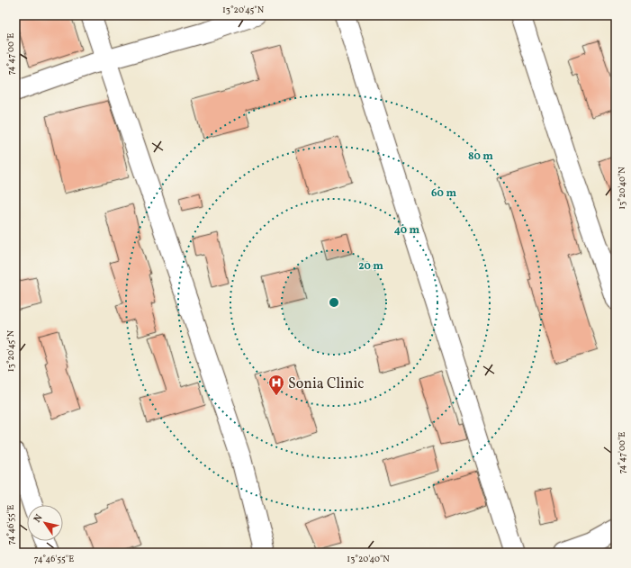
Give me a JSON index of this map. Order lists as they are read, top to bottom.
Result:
{
  "places": {
    "hospital": ["Sonia Clinic"]
  },
  "north": "top left",
  "coordinates": [
    "13°20'45\"N",
    "74°47'00\"E",
    "13°20'40\"N",
    "74°46'55\"E"
  ],
  "rings": [
    "80 m",
    "60 m",
    "40 m",
    "20 m"
  ]
}
